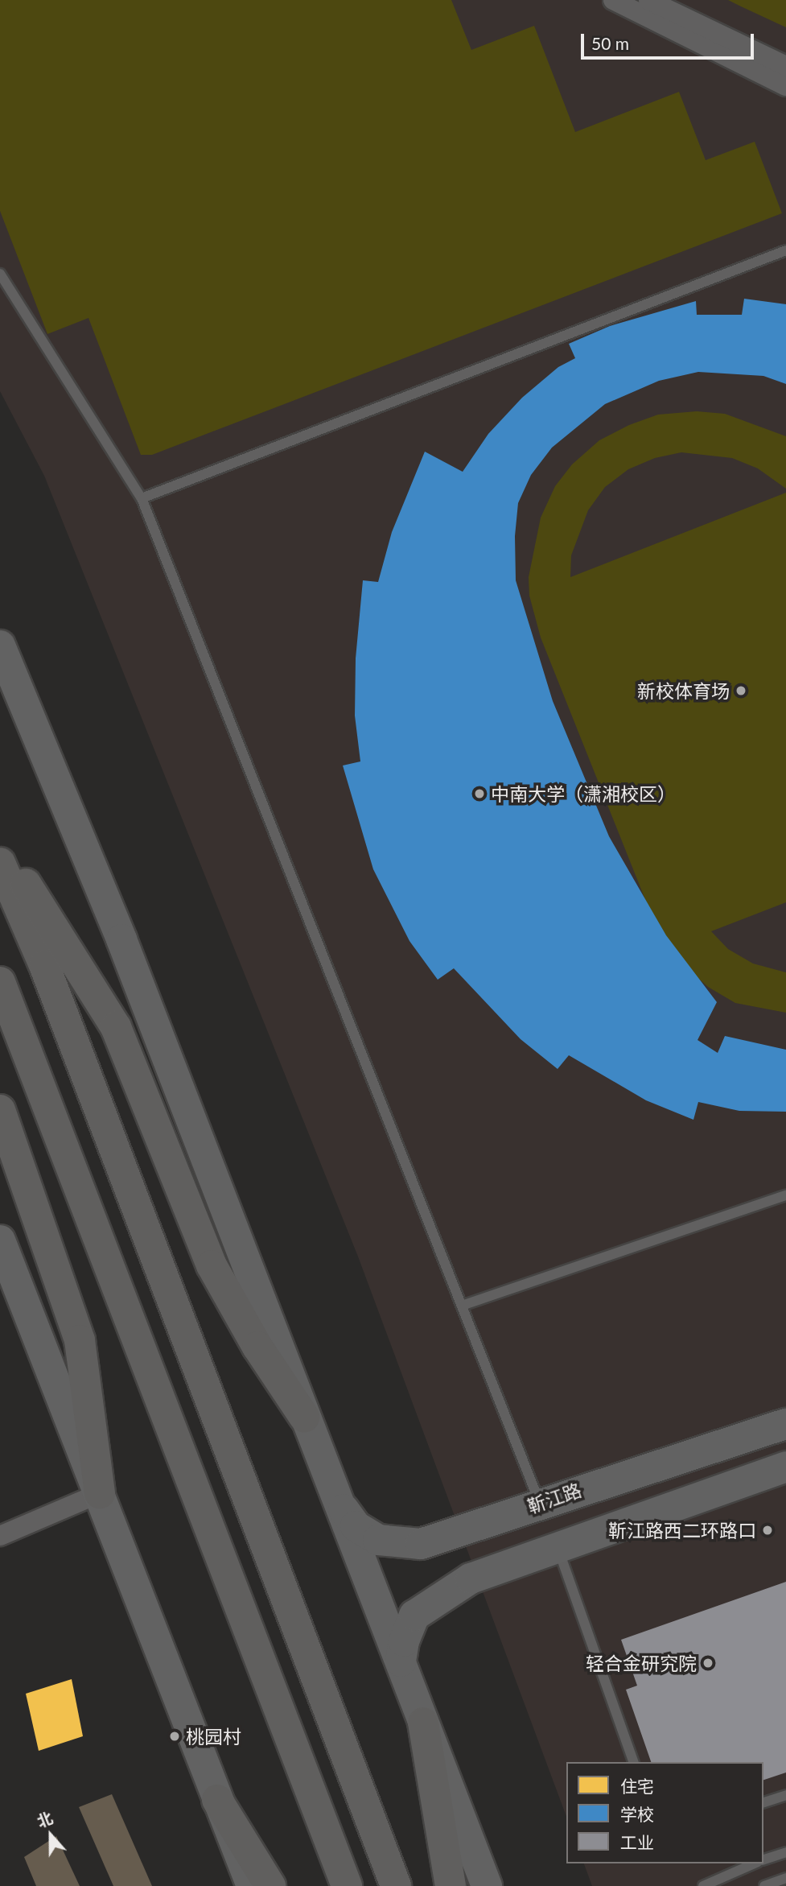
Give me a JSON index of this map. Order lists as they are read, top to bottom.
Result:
{
  "streets": {
    "main road": ["靳江路"]
  },
  "places": [
    "新校体育场",
    "中南大学（潇湘校区）",
    "靳江路西二环路口",
    "轻合金研究院",
    "桃园村"
  ],
  "legend": ["住宅", "学校", "工业"],
  "scale_bar": "50 m",
  "north": "top"
}
